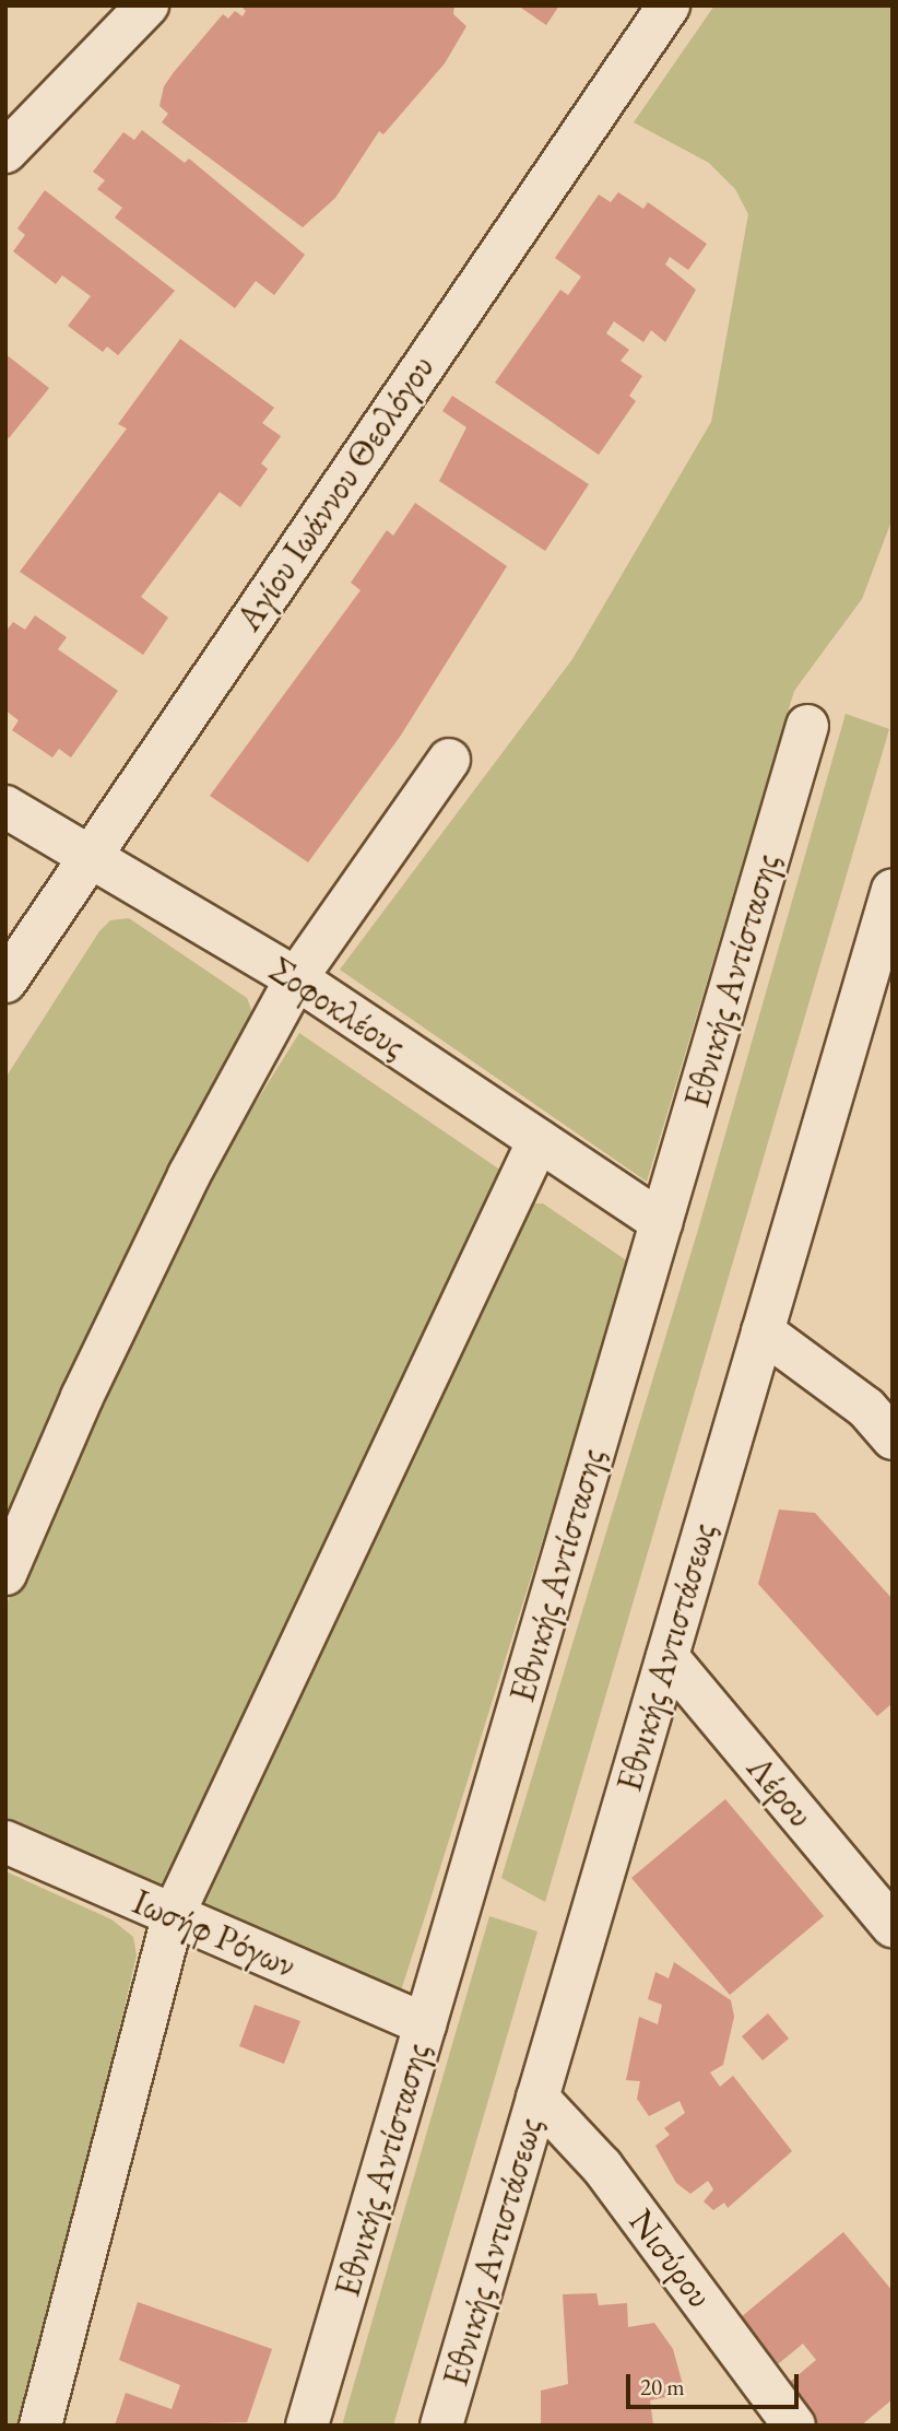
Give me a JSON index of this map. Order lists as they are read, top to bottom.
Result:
{
  "streets": {
    "street": [
      "Αγίου Ιωάννου Θεολόγου",
      "Εθνικής Αντίστασης",
      "Σοφοκλέους",
      "Εθνικής Αντιστάσεως",
      "Λέρου",
      "Ιωσήφ Ρόγων",
      "Νισύρου"
    ]
  },
  "crossings": [
    ["Αγίου Ιωάννου Θεολόγου", "Σοφοκλέους"],
    ["Εθνικής Αντίστασης", "Σοφοκλέους"],
    ["Εθνικής Αντίστασης", "Ιωσήφ Ρόγων"],
    ["Εθνικής Αντιστάσεως", "Λέρου"],
    ["Εθνικής Αντιστάσεως", "Νισύρου"]
  ],
  "scale_bar": "20 m"
}
